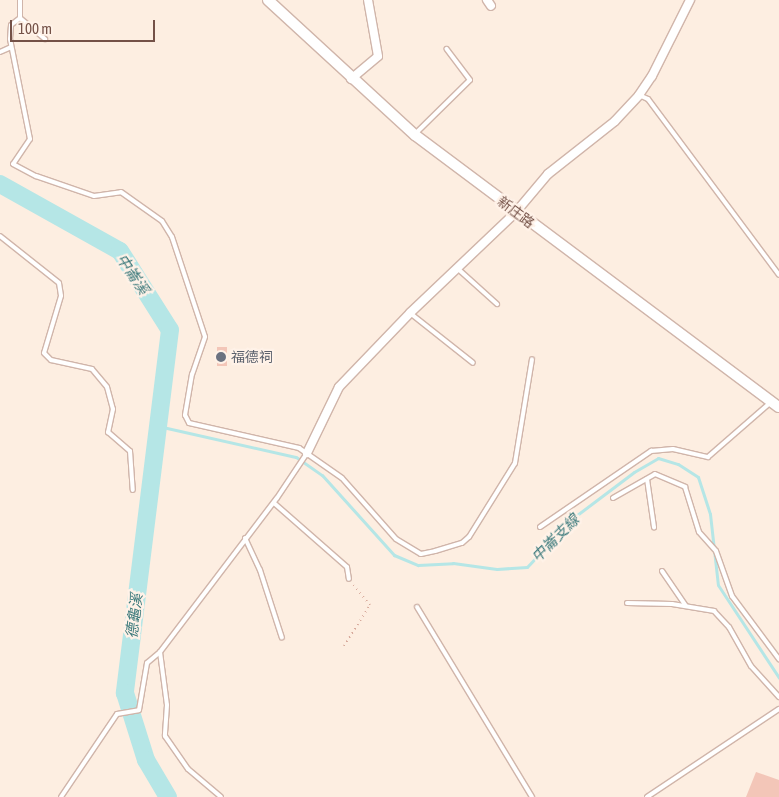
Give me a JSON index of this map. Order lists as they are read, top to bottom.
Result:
{
  "streets": {
    "street": ["新庄路"]
  },
  "water": ["中崙溪", "中崙支線", "德龜溪"],
  "places": ["福德祠"],
  "scale_bar": "100 m"
}
